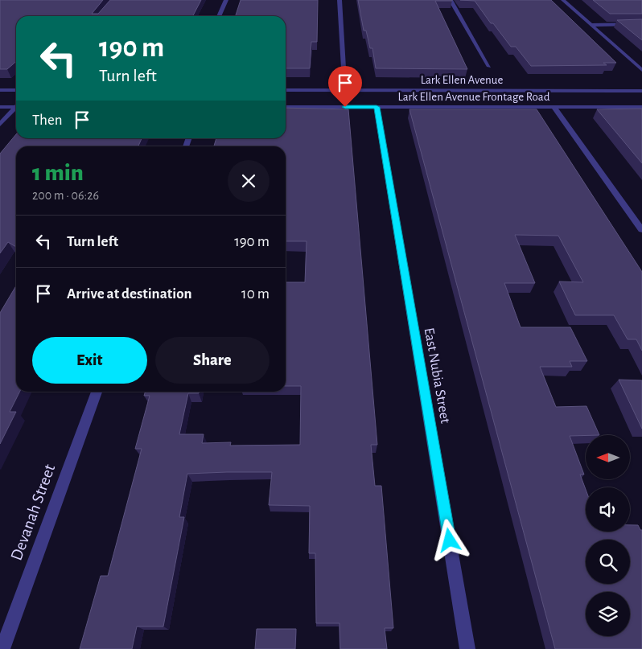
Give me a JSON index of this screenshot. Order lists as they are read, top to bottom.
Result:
{
  "streets": {
    "street": [
      "Lark Ellen Avenue",
      "Lark Ellen Avenue Frontage Road",
      "East Nubia Street",
      "Devanah Street"
    ]
  },
  "crossings": [
    ["Lark Ellen Avenue Frontage Road", "East Nubia Street"]
  ],
  "north": "left",
  "page": {
    "turn": ["190 m", "Turn left"],
    "then": "Then",
    "heading": ["1 min", "200 m · 06:26"],
    "list": [
      {
        "name": "Turn left",
        "value": "190 m"
      },
      {
        "name": "Arrive at destination",
        "value": "10 m"
      }
    ],
    "buttons": ["Exit", "Share"]
  }
}
